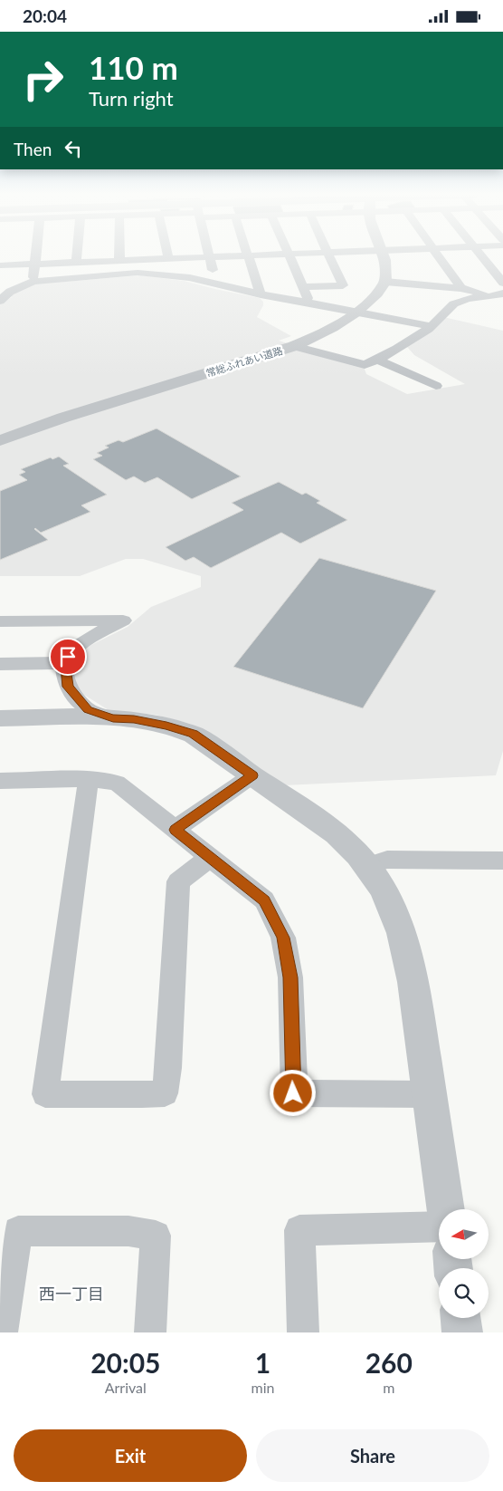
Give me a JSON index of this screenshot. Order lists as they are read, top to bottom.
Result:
{
  "streets": {
    "street": ["常総ふれあい道路"]
  },
  "districts": ["西一丁目"],
  "north": "left",
  "page": {
    "status": "20:04",
    "turn": ["110 m", "Turn right"],
    "then": "Then",
    "eta": [
      "20:05",
      "Arrival",
      "1",
      "min",
      "260",
      "m"
    ],
    "buttons": ["Exit", "Share"]
  }
}
